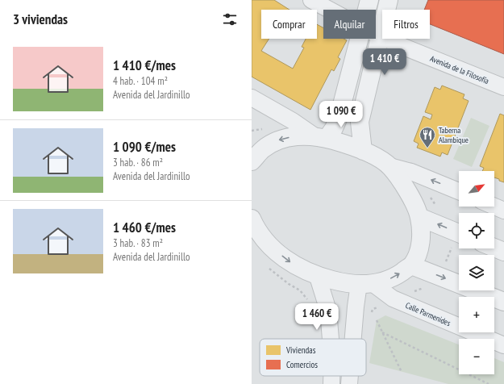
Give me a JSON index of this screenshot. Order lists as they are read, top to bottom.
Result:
{
  "streets": {
    "street": ["Avenida de la Filosofía", "Calle Parmenides"]
  },
  "places": {
    "restaurant": ["Taberna Alambique"]
  },
  "legend": ["Viviendas", "Comercios"],
  "north": "top right",
  "page": {
    "heading": "3 viviendas",
    "chip": ["Comprar", "Alquilar", "Filtros"],
    "list": [
      {
        "name": "1 410 €/mes",
        "note": "4 hab. · 104 m² · Avenida del Jardinillo"
      },
      {
        "name": "1 090 €/mes",
        "note": "3 hab. · 86 m² · Avenida del Jardinillo"
      },
      {
        "name": "1 460 €/mes",
        "note": "3 hab. · 83 m² · Avenida del Jardinillo"
      }
    ],
    "price": ["1 410 €", "1 090 €", "1 460 €"],
    "map_buttons": ["+", "−"]
  }
}
